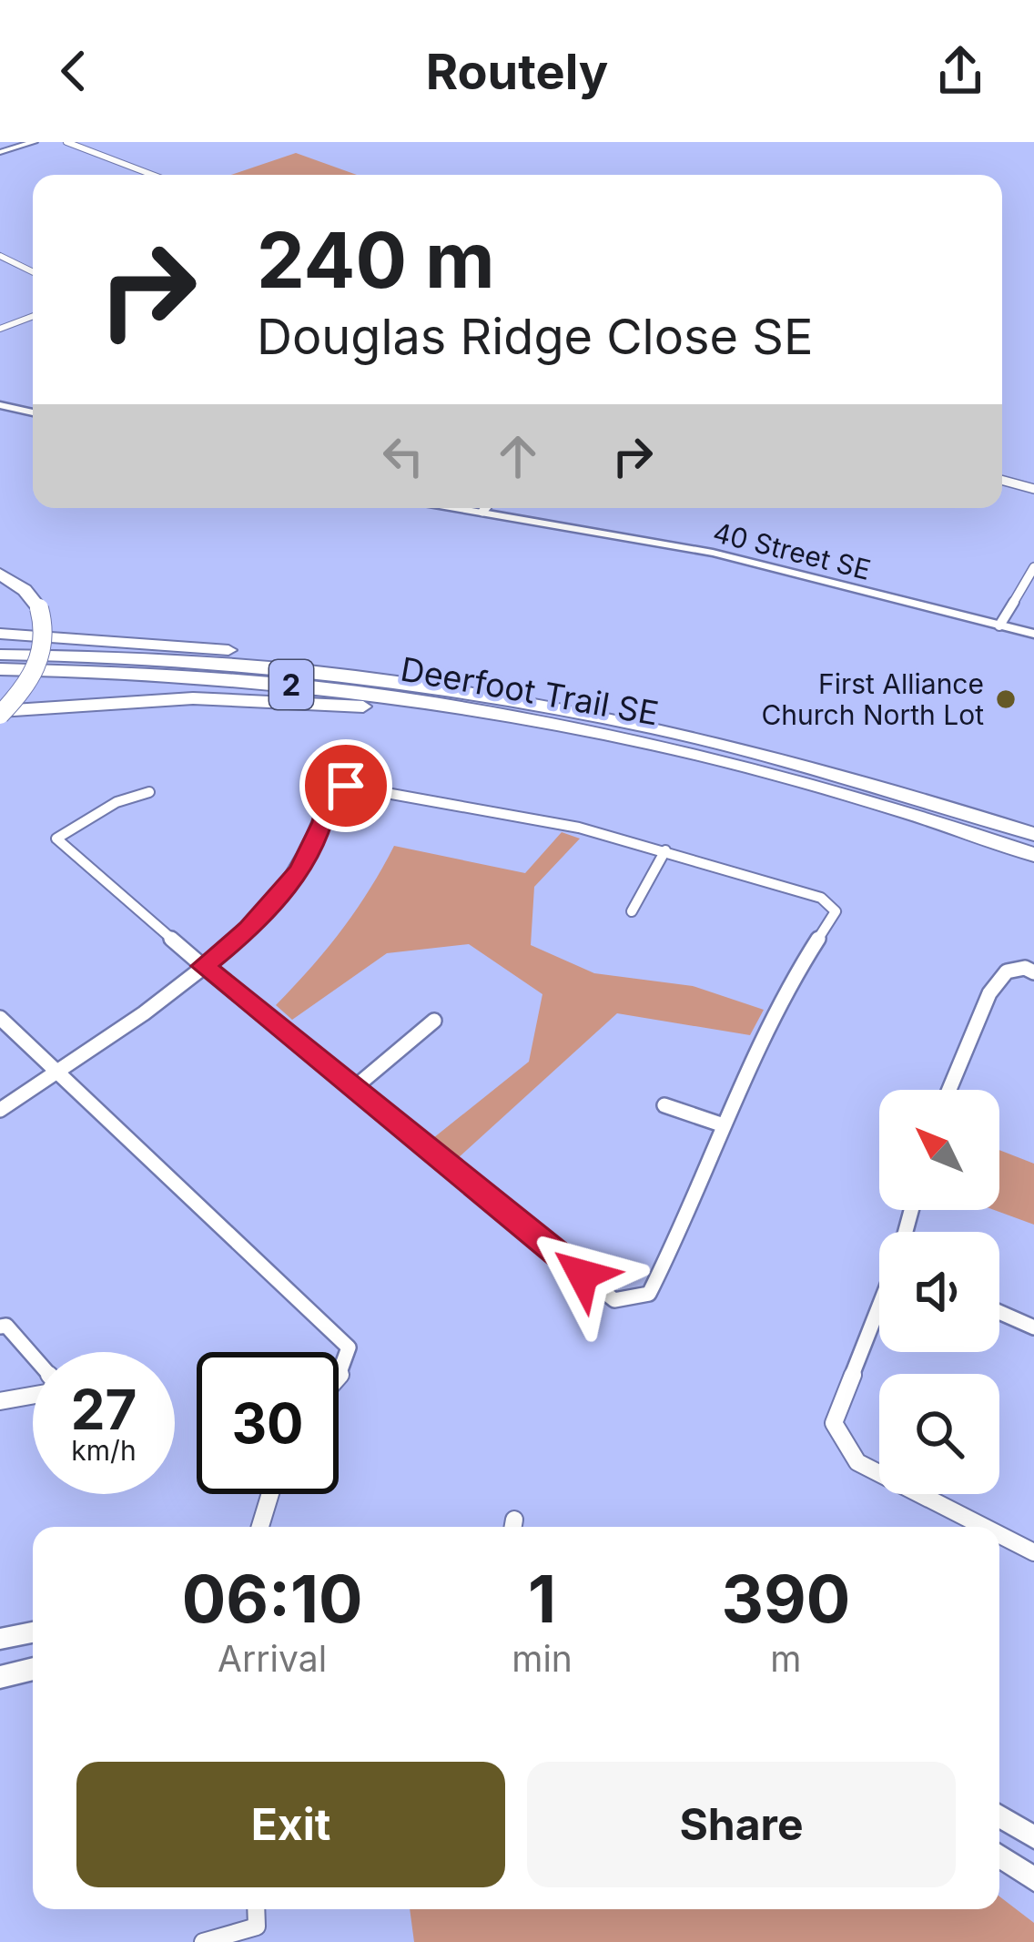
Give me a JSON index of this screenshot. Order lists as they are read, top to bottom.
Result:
{
  "streets": {
    "highway": ["2", "Deerfoot Trail SE"],
    "street": ["40 Street SE"]
  },
  "places": ["First Alliance Church North Lot"],
  "north": "top left",
  "page": {
    "header": "Routely",
    "turn": ["240 m", "Douglas Ridge Close SE"],
    "speed": "27 km/h",
    "limit": "30",
    "eta": [
      "06:10",
      "Arrival",
      "1",
      "min",
      "390",
      "m"
    ],
    "buttons": ["Exit", "Share"]
  }
}
